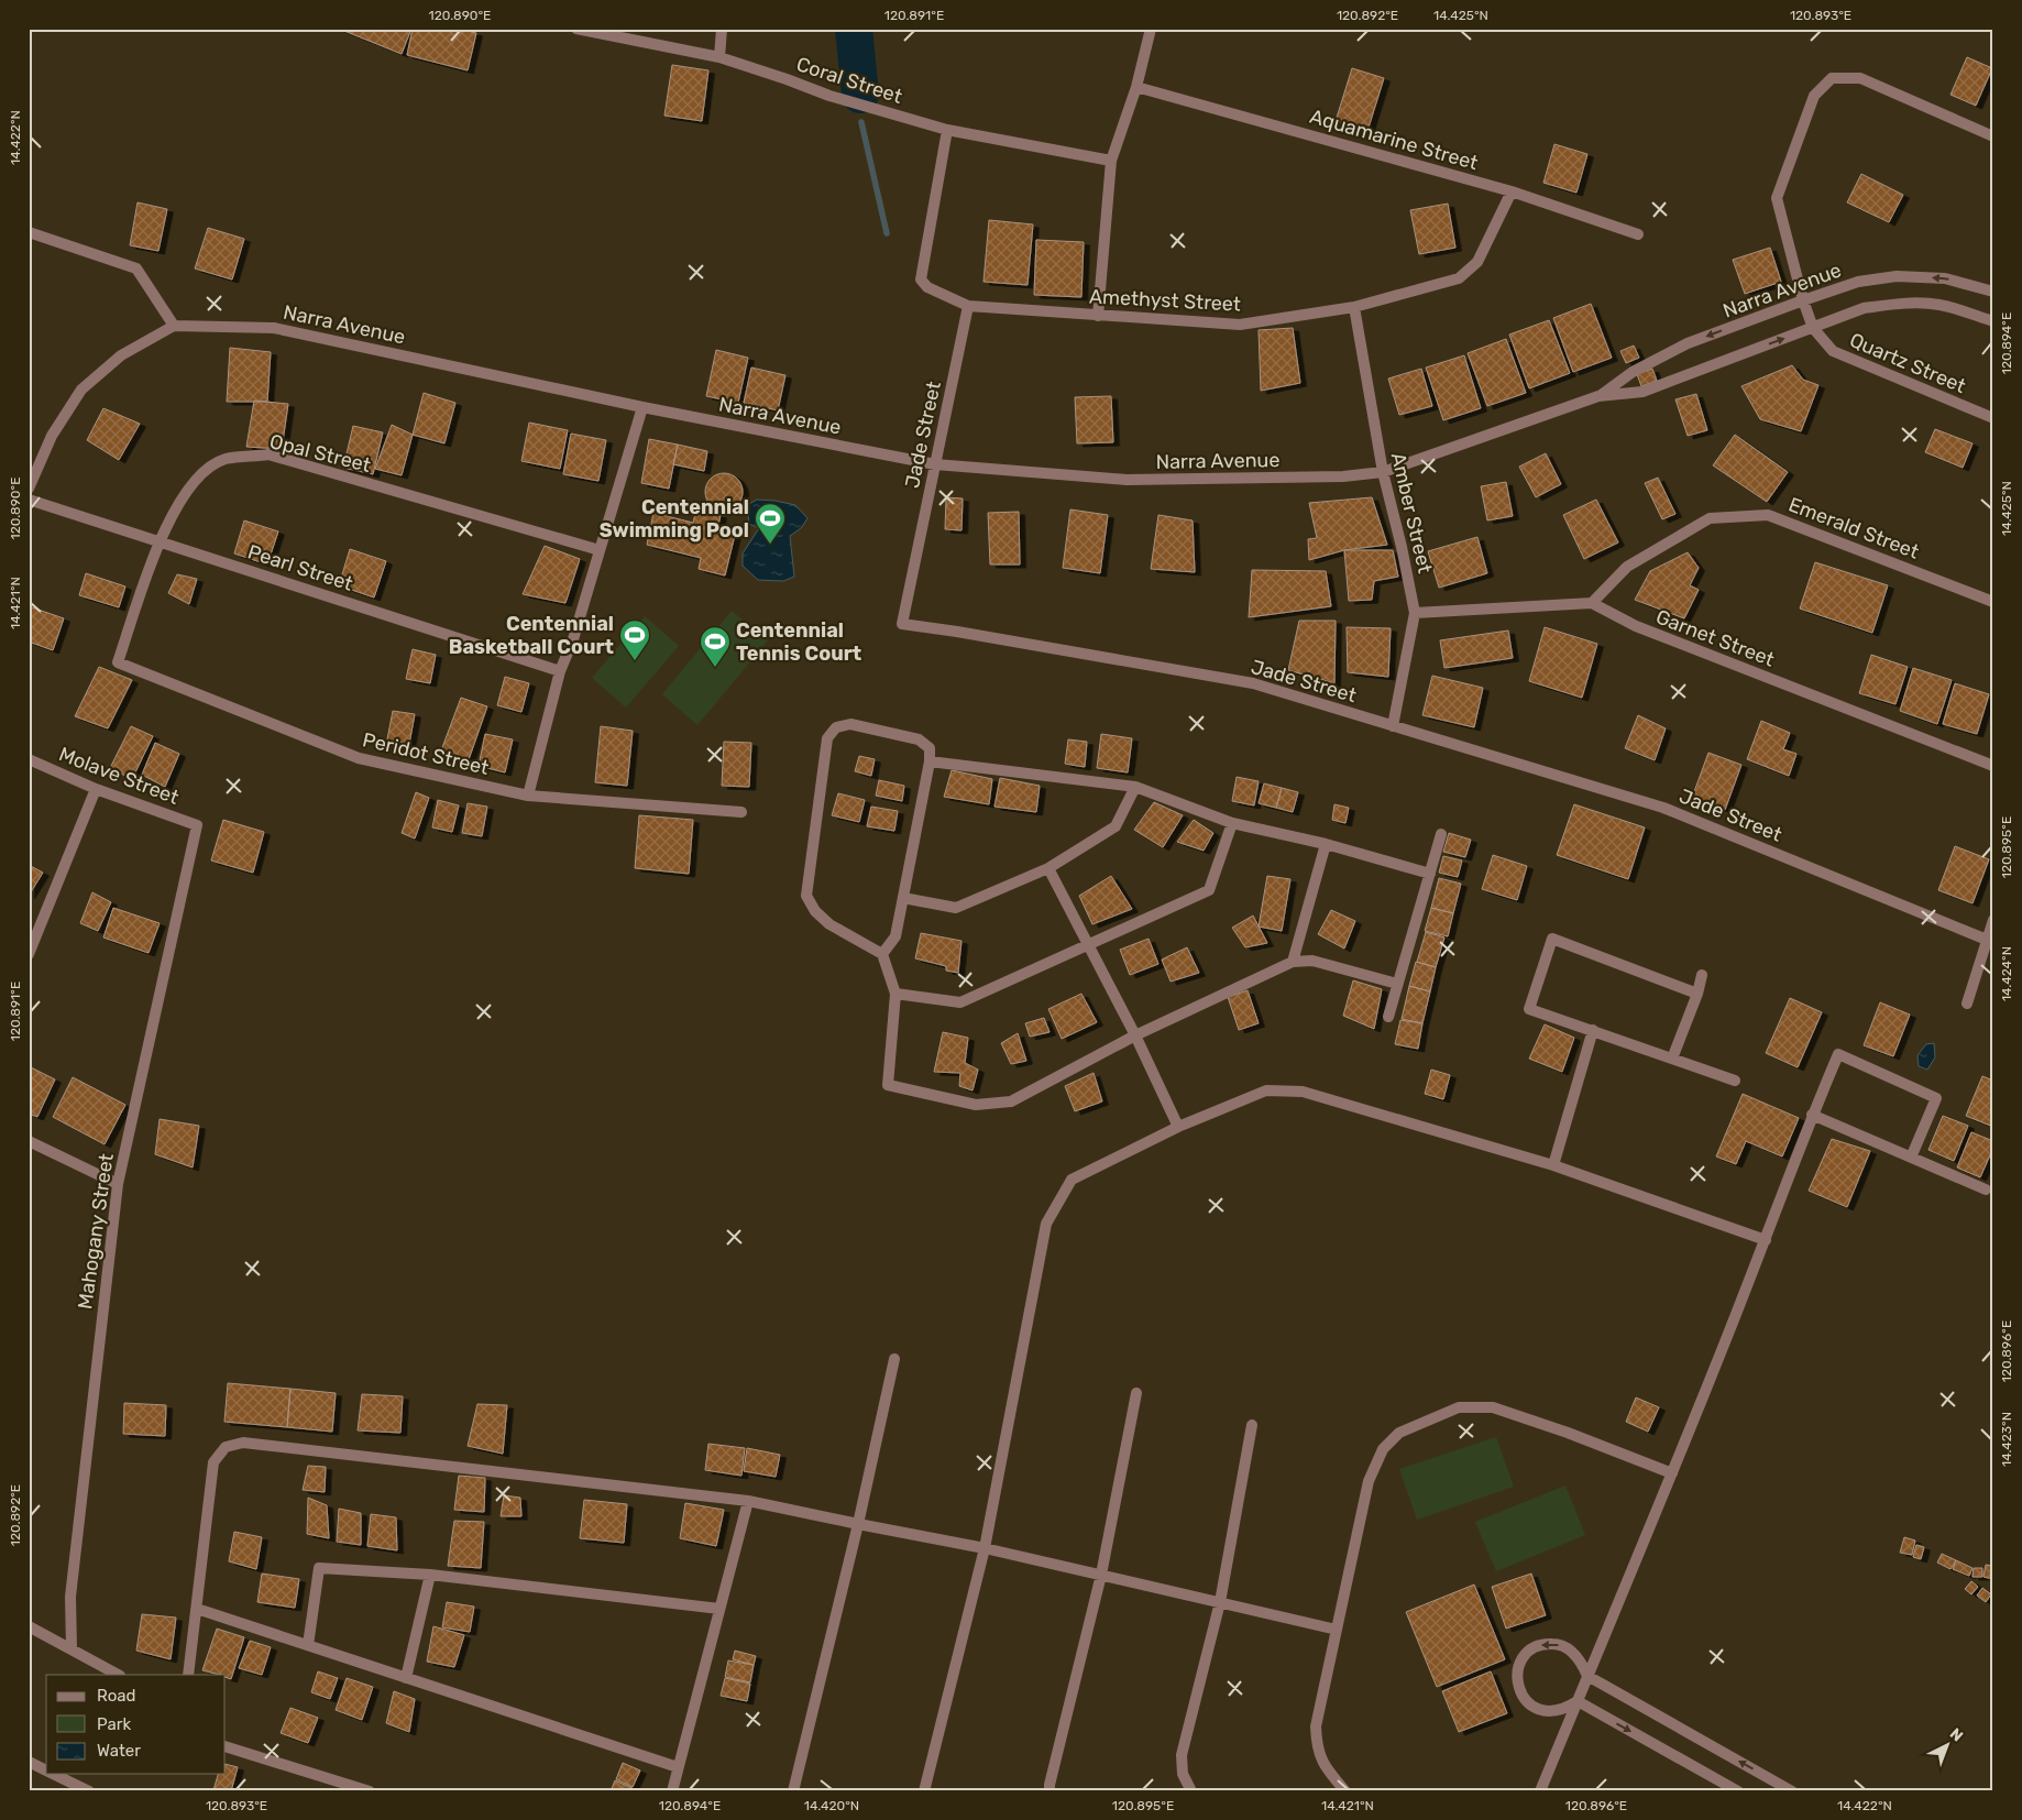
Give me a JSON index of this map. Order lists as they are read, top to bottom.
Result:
{
  "streets": {
    "street": [
      "Coral Street",
      "Aquamarine Street",
      "Narra Avenue",
      "Amethyst Street",
      "Quartz Street",
      "Jade Street",
      "Opal Street",
      "Amber Street",
      "Emerald Street",
      "Pearl Street",
      "Garnet Street",
      "Peridot Street",
      "Molave Street",
      "Mahogany Street"
    ]
  },
  "crossings": [
    ["Coral Street", "Amethyst Street"],
    ["Aquamarine Street", "Amethyst Street"],
    ["Narra Avenue", "Quartz Street"],
    ["Narra Avenue", "Jade Street"],
    ["Narra Avenue", "Amber Street"],
    ["Amethyst Street", "Jade Street"],
    ["Amethyst Street", "Amber Street"],
    ["Jade Street", "Amber Street"],
    ["Opal Street", "Pearl Street"],
    ["Opal Street", "Peridot Street"],
    ["Emerald Street", "Garnet Street"],
    ["Molave Street", "Mahogany Street"]
  ],
  "places": {
    "sports": ["Centennial Swimming Pool", "Centennial Basketball Court", "Centennial Tennis Court"]
  },
  "legend": ["Road", "Park", "Water"],
  "north": "top right",
  "coordinates": [
    "120.890°E",
    "120.891°E",
    "120.892°E",
    "14.425°N",
    "120.893°E",
    "14.422°N",
    "120.894°E",
    "14.421°N",
    "120.895°E",
    "14.424°N",
    "120.896°E",
    "14.423°N",
    "14.420°N"
  ]
}
